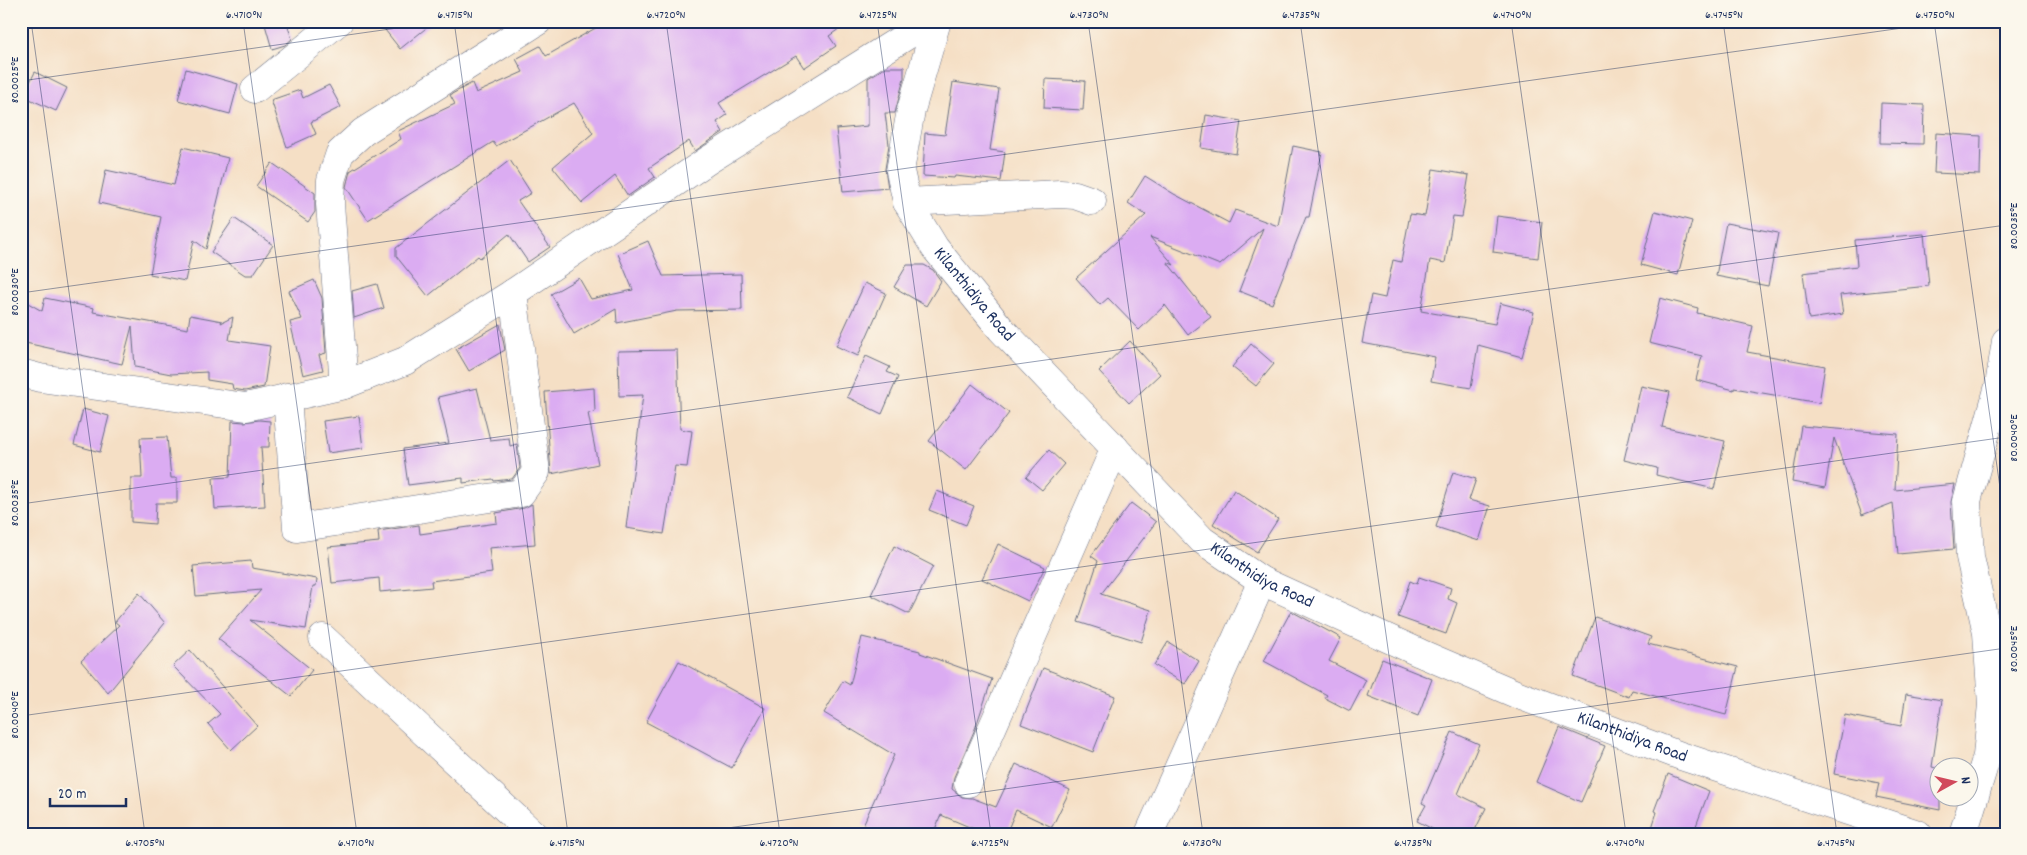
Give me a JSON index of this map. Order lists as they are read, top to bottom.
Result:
{
  "streets": {
    "street": ["Kilanthidiya Road"]
  },
  "scale_bar": "20 m",
  "north": "right",
  "coordinates": [
    "6.4710°N",
    "6.4715°N",
    "6.4720°N",
    "6.4725°N",
    "6.4730°N",
    "6.4735°N",
    "6.4740°N",
    "6.4745°N",
    "6.4750°N",
    "80.0025°E",
    "80.0035°E",
    "80.0030°E",
    "80.0040°E",
    "80.0045°E",
    "6.4705°N"
  ]
}
